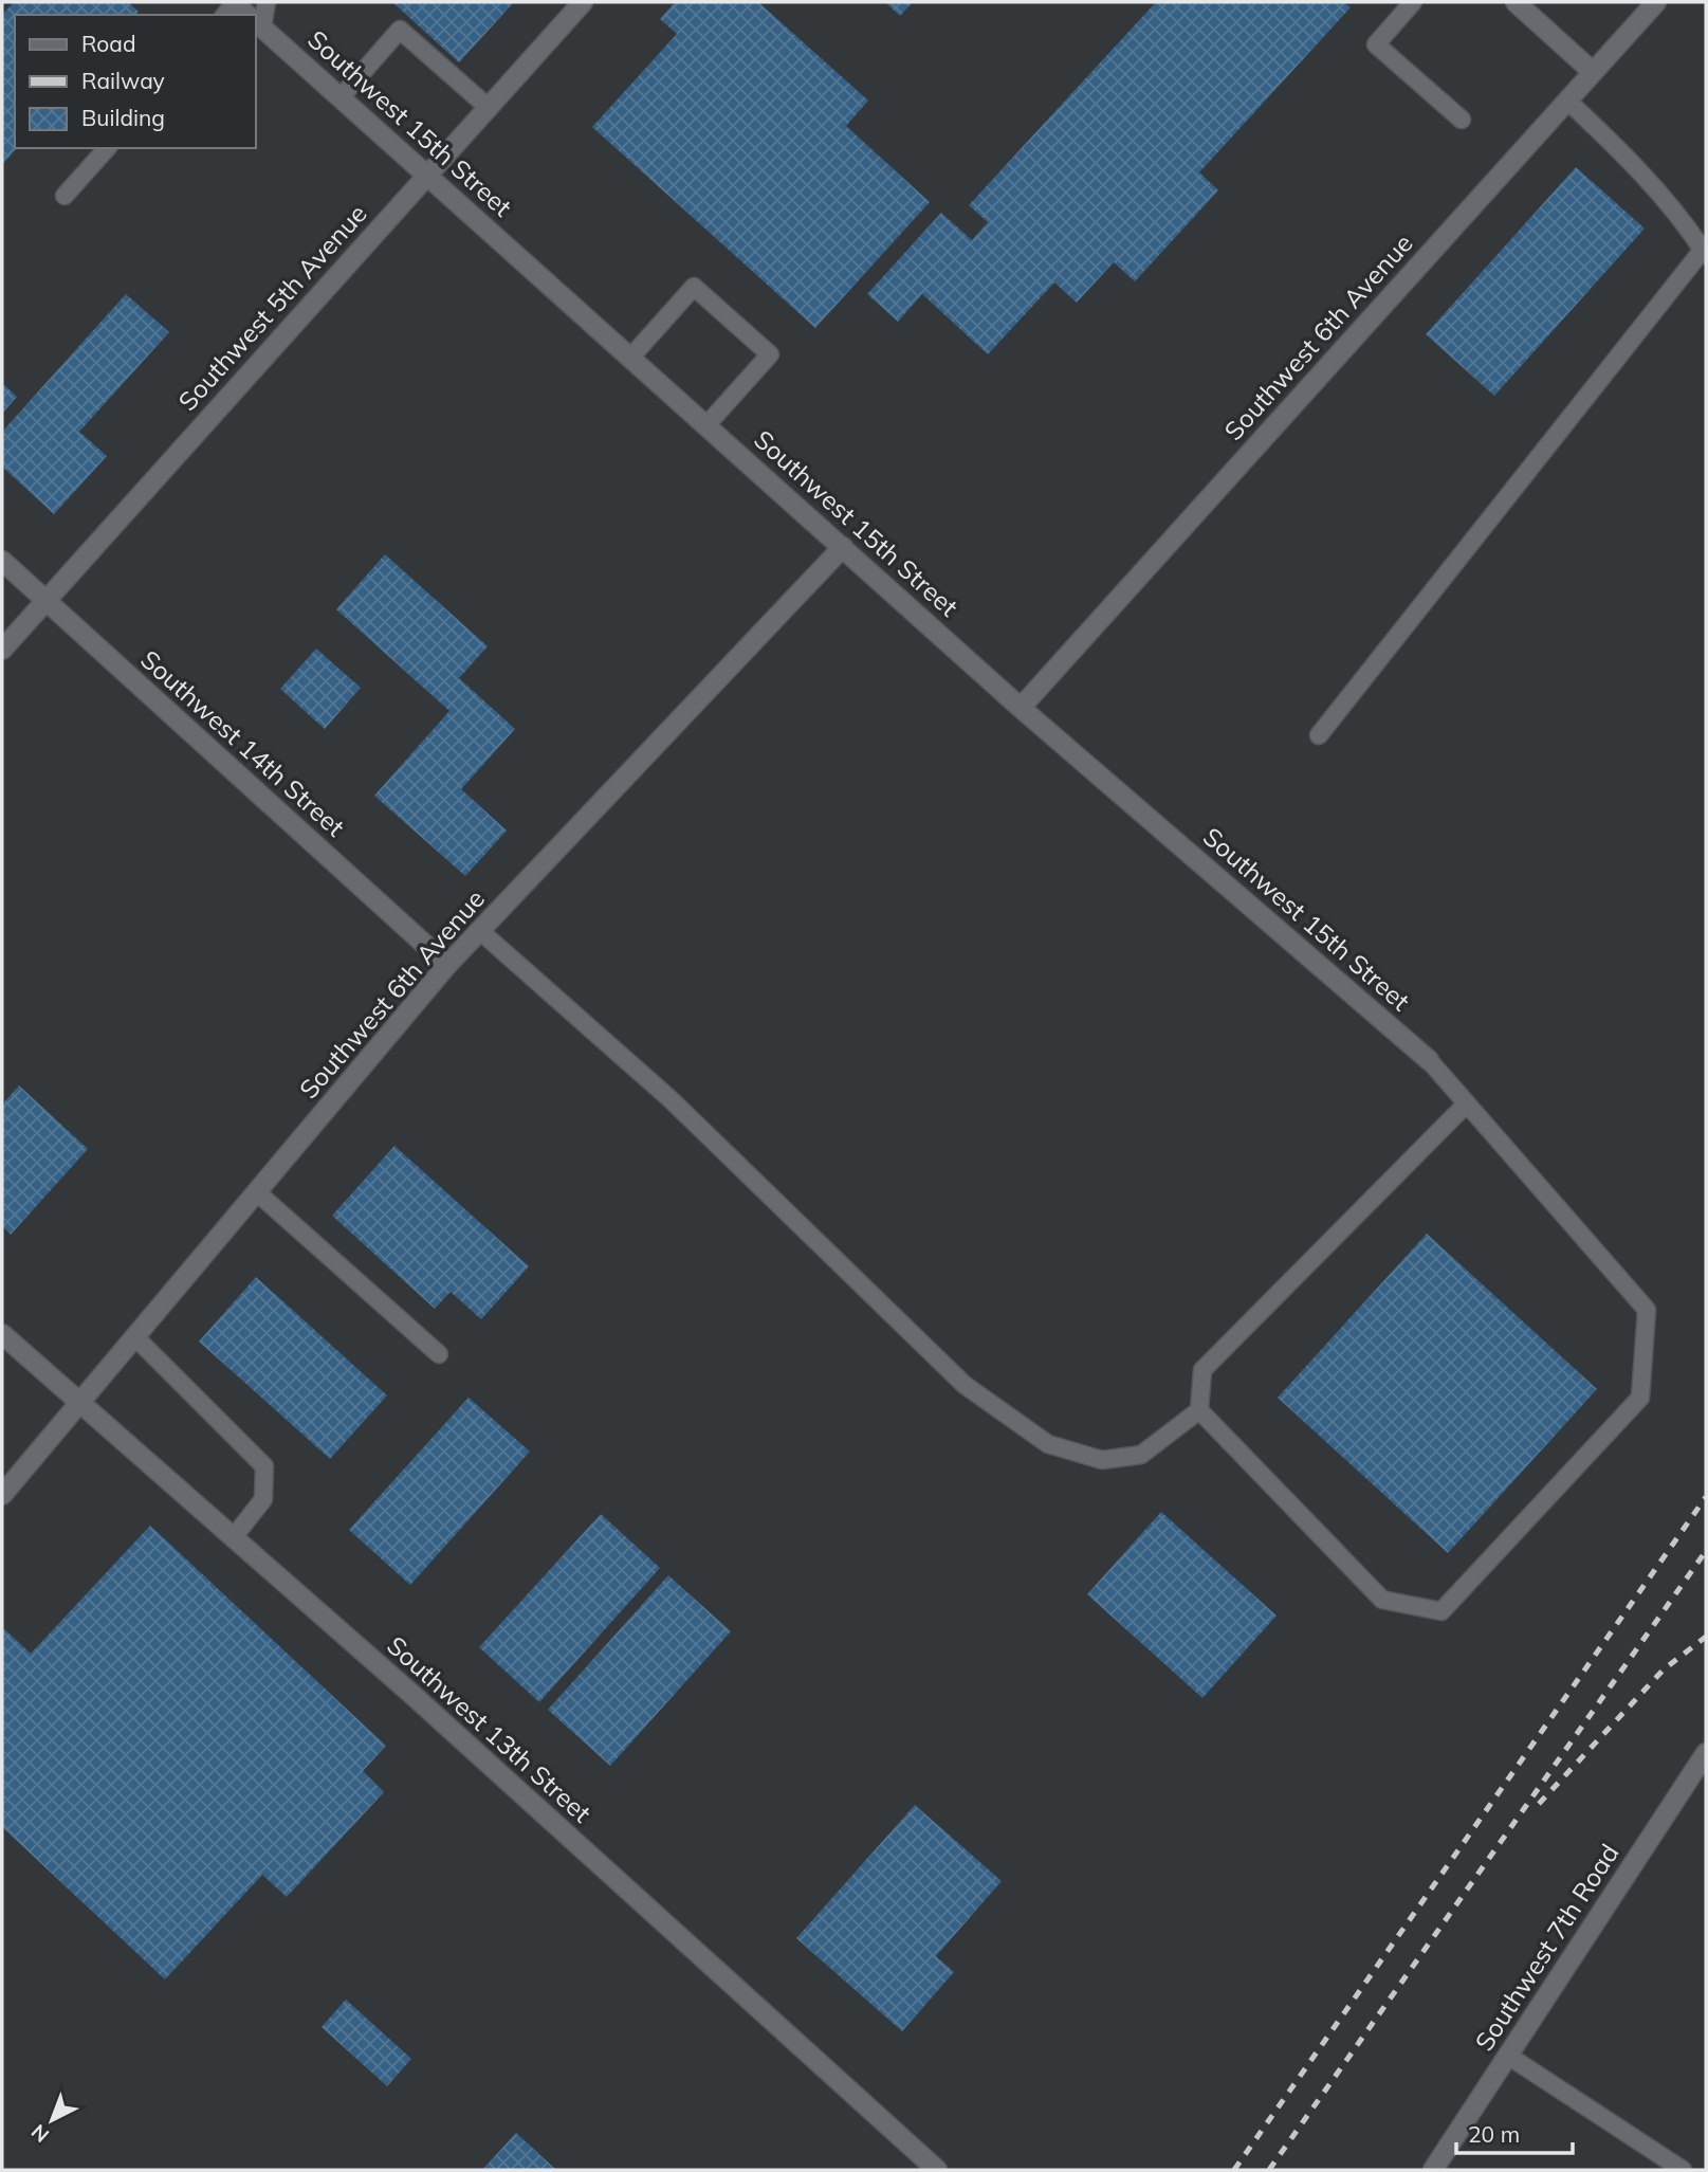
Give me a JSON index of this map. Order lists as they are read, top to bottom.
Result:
{
  "streets": {
    "street": [
      "Southwest 15th Street",
      "Southwest 5th Avenue",
      "Southwest 6th Avenue",
      "Southwest 14th Street",
      "Southwest 13th Street",
      "Southwest 7th Road"
    ]
  },
  "crossings": [
    ["Southwest 15th Street", "Southwest 5th Avenue"],
    ["Southwest 15th Street", "Southwest 6th Avenue"],
    ["Southwest 5th Avenue", "Southwest 14th Street"],
    ["Southwest 6th Avenue", "Southwest 14th Street"],
    ["Southwest 6th Avenue", "Southwest 13th Street"]
  ],
  "legend": ["Road", "Railway", "Building"],
  "scale_bar": "20 m",
  "north": "bottom left"
}
